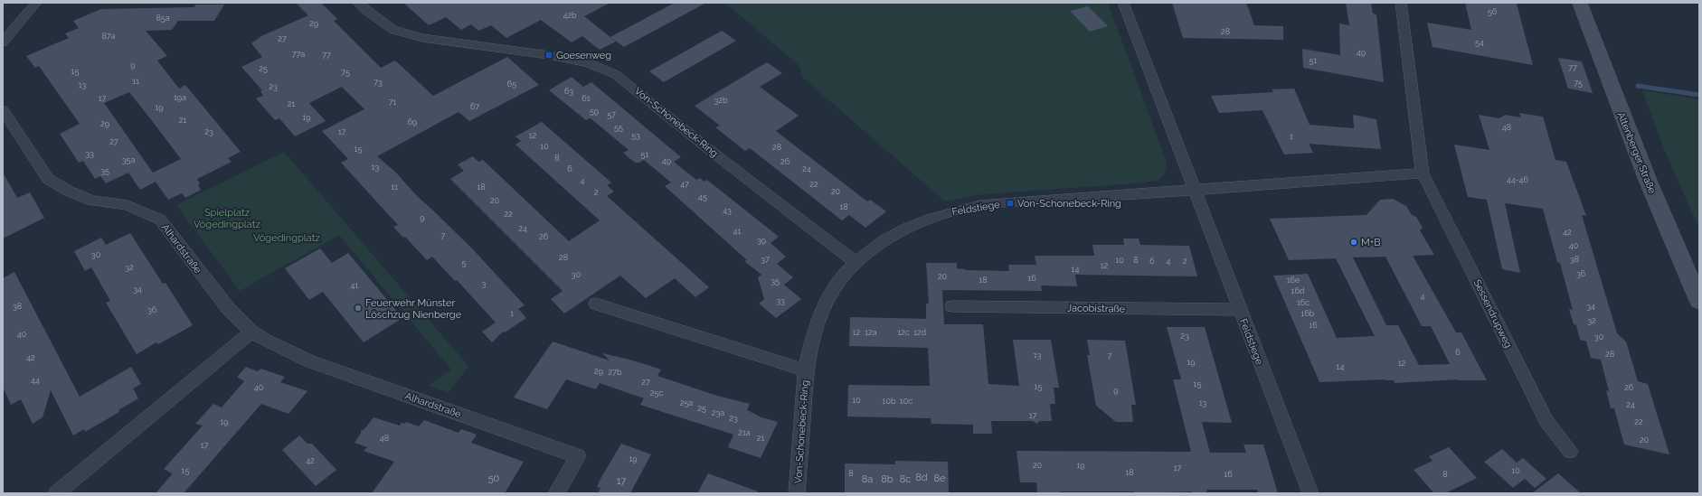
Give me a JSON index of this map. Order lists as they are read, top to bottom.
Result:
{
  "streets": {
    "main road": ["Altenberger Straße"],
    "street": [
      "Von-Schonebeck-Ring",
      "Feldstiege",
      "Alhardstraße",
      "Jacobistraße",
      "Sessendrupweg"
    ]
  },
  "crossings": [
    ["Von-Schonebeck-Ring", "Feldstiege"],
    ["Feldstiege", "Jacobistraße"]
  ],
  "parks": ["Spielplatz Vögedingplatz", "Vögedingplatz"],
  "places": {
    "transit": ["Goesenweg", "Von-Schonebeck-Ring"],
    "other": ["M+B", "Feuerwehr Münster Löschzug Nienberge"]
  },
  "house_numbers": [
    "56",
    "42b",
    "85a",
    "29",
    "28",
    "87a",
    "27",
    "54",
    "49",
    "77a",
    "77",
    "51",
    "9",
    "77",
    "25",
    "15",
    "75",
    "11",
    "73",
    "75",
    "65",
    "13",
    "23",
    "63",
    "19a",
    "17",
    "61",
    "32b",
    "71",
    "21",
    "67",
    "19",
    "59",
    "57",
    "19",
    "21",
    "69",
    "29",
    "55",
    "48",
    "23",
    "17",
    "12",
    "53",
    "1",
    "27",
    "10",
    "28",
    "15",
    "33",
    "51",
    "8",
    "35a",
    "49",
    "26",
    "13",
    "6",
    "24",
    "35",
    "44-46",
    "4",
    "47",
    "22",
    "11",
    "18",
    "20",
    "2",
    "45",
    "20",
    "18",
    "43",
    "22",
    "9",
    "24",
    "41",
    "42",
    "7",
    "26",
    "39",
    "40",
    "30",
    "28",
    "37",
    "38",
    "10",
    "8",
    "6",
    "4",
    "2",
    "5",
    "12",
    "32",
    "14",
    "36",
    "30",
    "20",
    "16",
    "18",
    "16e",
    "35",
    "3",
    "41",
    "34",
    "16d",
    "4",
    "33",
    "16c",
    "38",
    "34",
    "36",
    "1",
    "16b",
    "32",
    "16",
    "12",
    "12a",
    "12c",
    "12d",
    "40",
    "23",
    "30",
    "6",
    "28",
    "13",
    "7",
    "42",
    "19",
    "12",
    "14",
    "29",
    "27b",
    "44",
    "27",
    "15",
    "15",
    "40",
    "26",
    "9",
    "25c",
    "10",
    "10b",
    "10c",
    "25a",
    "13",
    "24",
    "25",
    "23a",
    "17",
    "23",
    "19",
    "22",
    "21a",
    "48",
    "21",
    "20",
    "17",
    "19",
    "42",
    "20",
    "19",
    "17",
    "15",
    "10",
    "18",
    "8",
    "16",
    "8",
    "8d",
    "50",
    "8e",
    "8a",
    "8b",
    "8c",
    "17"
  ]
}
